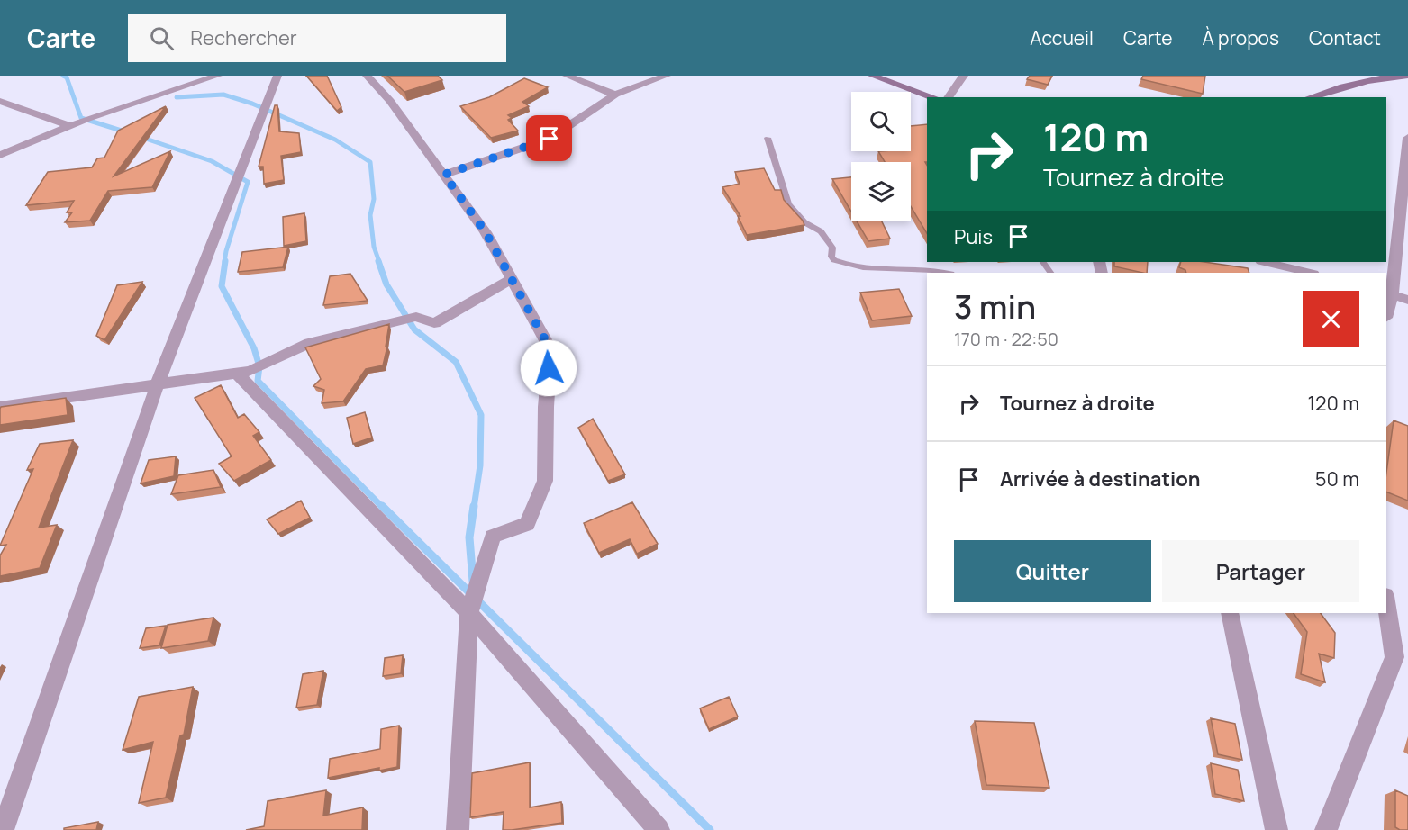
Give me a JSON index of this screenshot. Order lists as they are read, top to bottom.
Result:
{
  "page": {
    "header": "Carte",
    "search": "Rechercher",
    "nav": [
      "Accueil",
      "Carte",
      "À propos",
      "Contact"
    ],
    "turn": ["120 m", "Tournez à droite"],
    "then": "Puis",
    "heading": ["3 min", "170 m · 22:50"],
    "list": [
      {
        "name": "Tournez à droite",
        "value": "120 m"
      },
      {
        "name": "Arrivée à destination",
        "value": "50 m"
      }
    ],
    "buttons": ["Quitter", "Partager"]
  }
}
